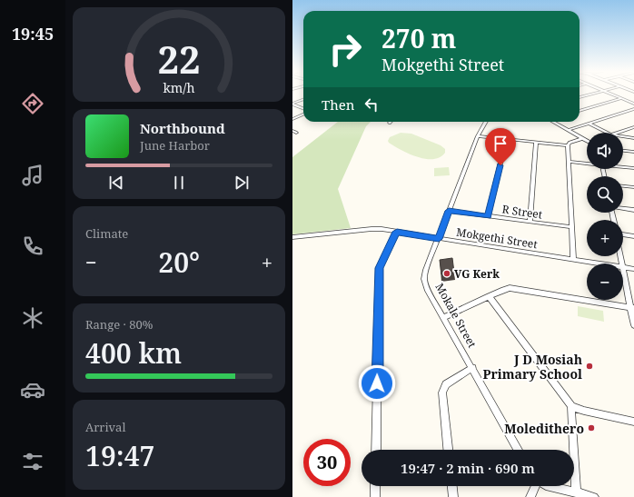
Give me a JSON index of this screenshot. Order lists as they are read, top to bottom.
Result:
{
  "streets": {
    "street": ["R Street", "Mokgethi Street", "Mokale Street"]
  },
  "crossings": [
    ["R Street", "Mokale Street"],
    ["Mokgethi Street", "Mokale Street"]
  ],
  "places": ["VG Kerk", "J D Mosiah Primary School", "Moledithero"],
  "page": {
    "tabs": "19:45",
    "turn": ["270 m", "Mokgethi Street"],
    "then": "Then",
    "song": ["Northbound", "June Harbor"],
    "map_buttons": ["+", "−"],
    "tile": [
      "Climate",
      ["Range · 80%", "400 km"],
      ["Arrival", "19:47"]
    ],
    "heat": ["−", "20°", "+"],
    "limit": "30",
    "trip": "19:47 · 2 min · 690 m",
    "gauge": ["22", "km/h"]
  }
}
